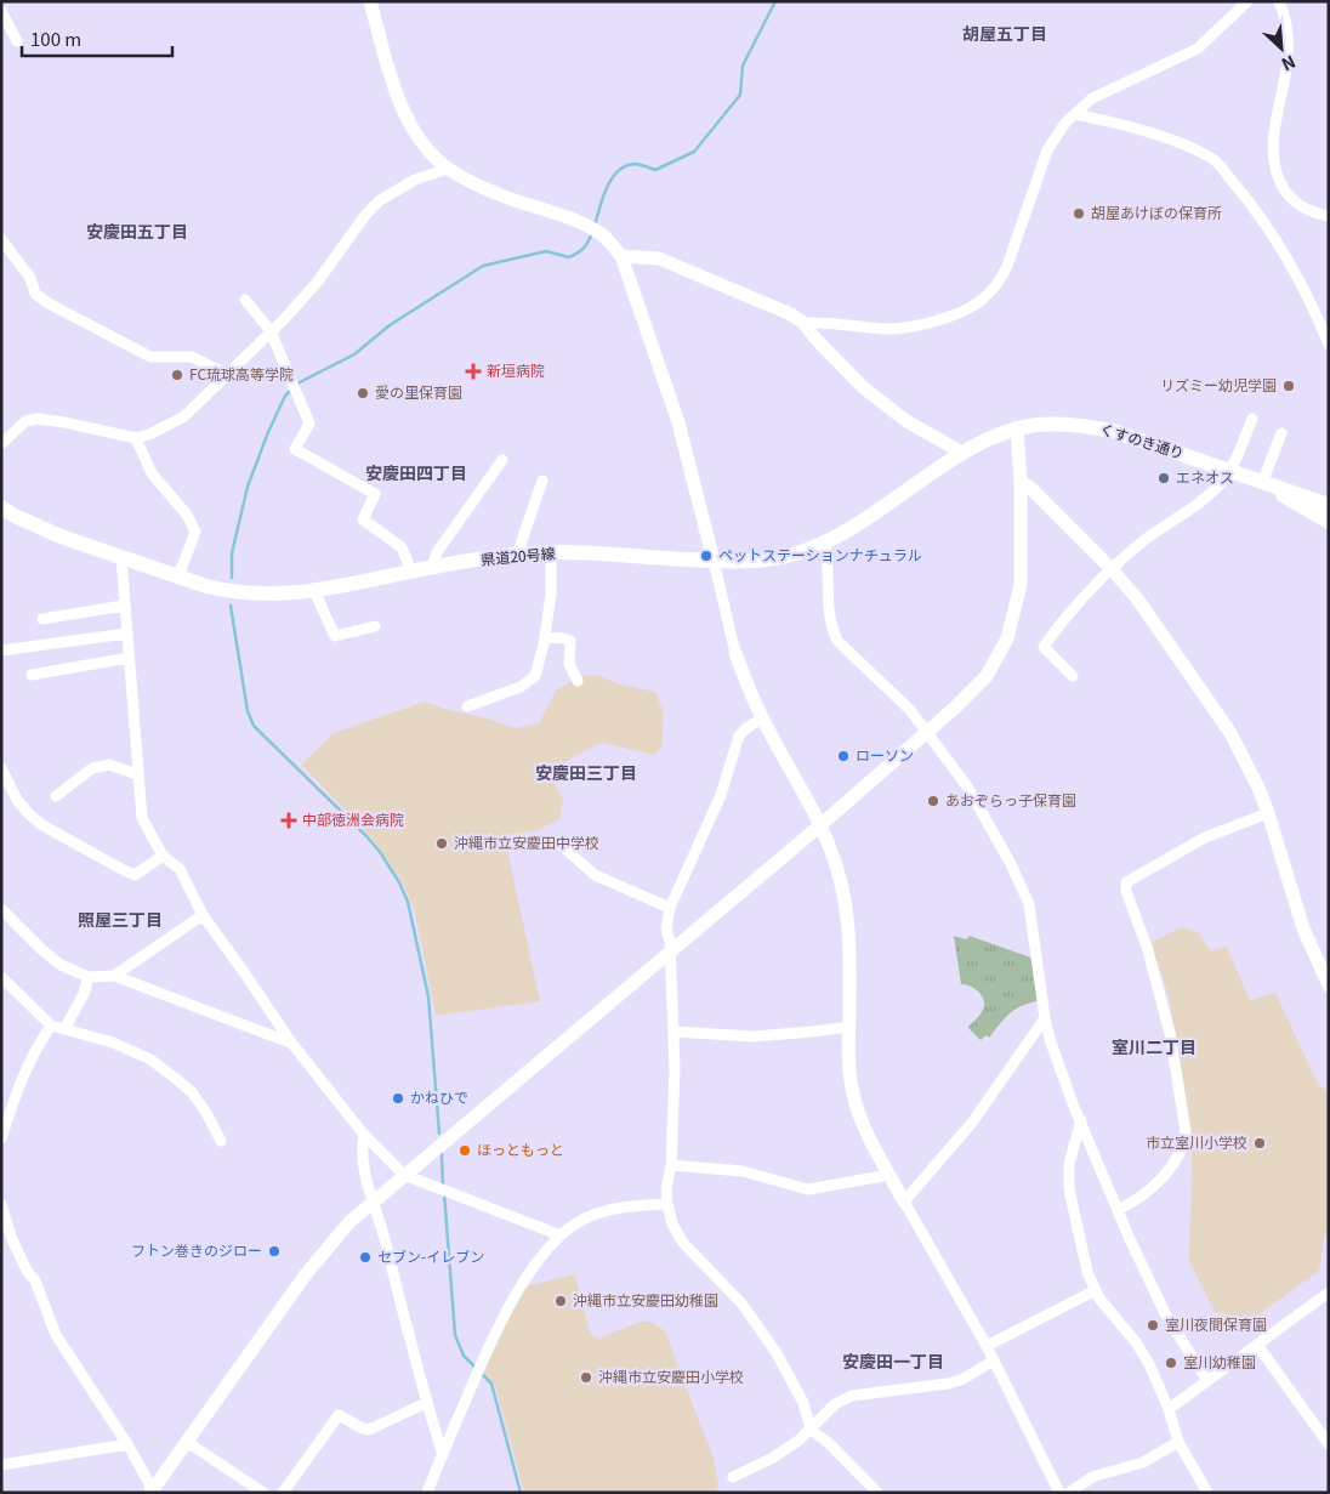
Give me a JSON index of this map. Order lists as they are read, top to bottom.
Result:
{
  "streets": {
    "main road": ["くすのき通り", "県道20号線"]
  },
  "crossings": [
    ["くすのき通り", "県道20号線"]
  ],
  "districts": [
    "胡屋五丁目",
    "安慶田五丁目",
    "安慶田四丁目",
    "安慶田三丁目",
    "照屋三丁目",
    "室川二丁目",
    "安慶田一丁目"
  ],
  "places": {
    "other": [
      "胡屋あけぼの保育所",
      "FC琉球高等学院",
      "リズミー幼児学園",
      "愛の里保育園",
      "エネオス",
      "ペットステーションナチュラル",
      "ローソン",
      "あおぞらっ子保育園",
      "沖縄市立安慶田中学校",
      "かねひで",
      "市立室川小学校",
      "ほっともっと",
      "フトン巻きのジロー",
      "セブン-イレブン",
      "沖縄市立安慶田幼稚園",
      "室川夜間保育園",
      "室川幼稚園",
      "沖縄市立安慶田小学校"
    ],
    "health": ["新垣病院", "中部徳洲会病院"]
  },
  "scale_bar": "100 m",
  "north": "bottom right"
}
